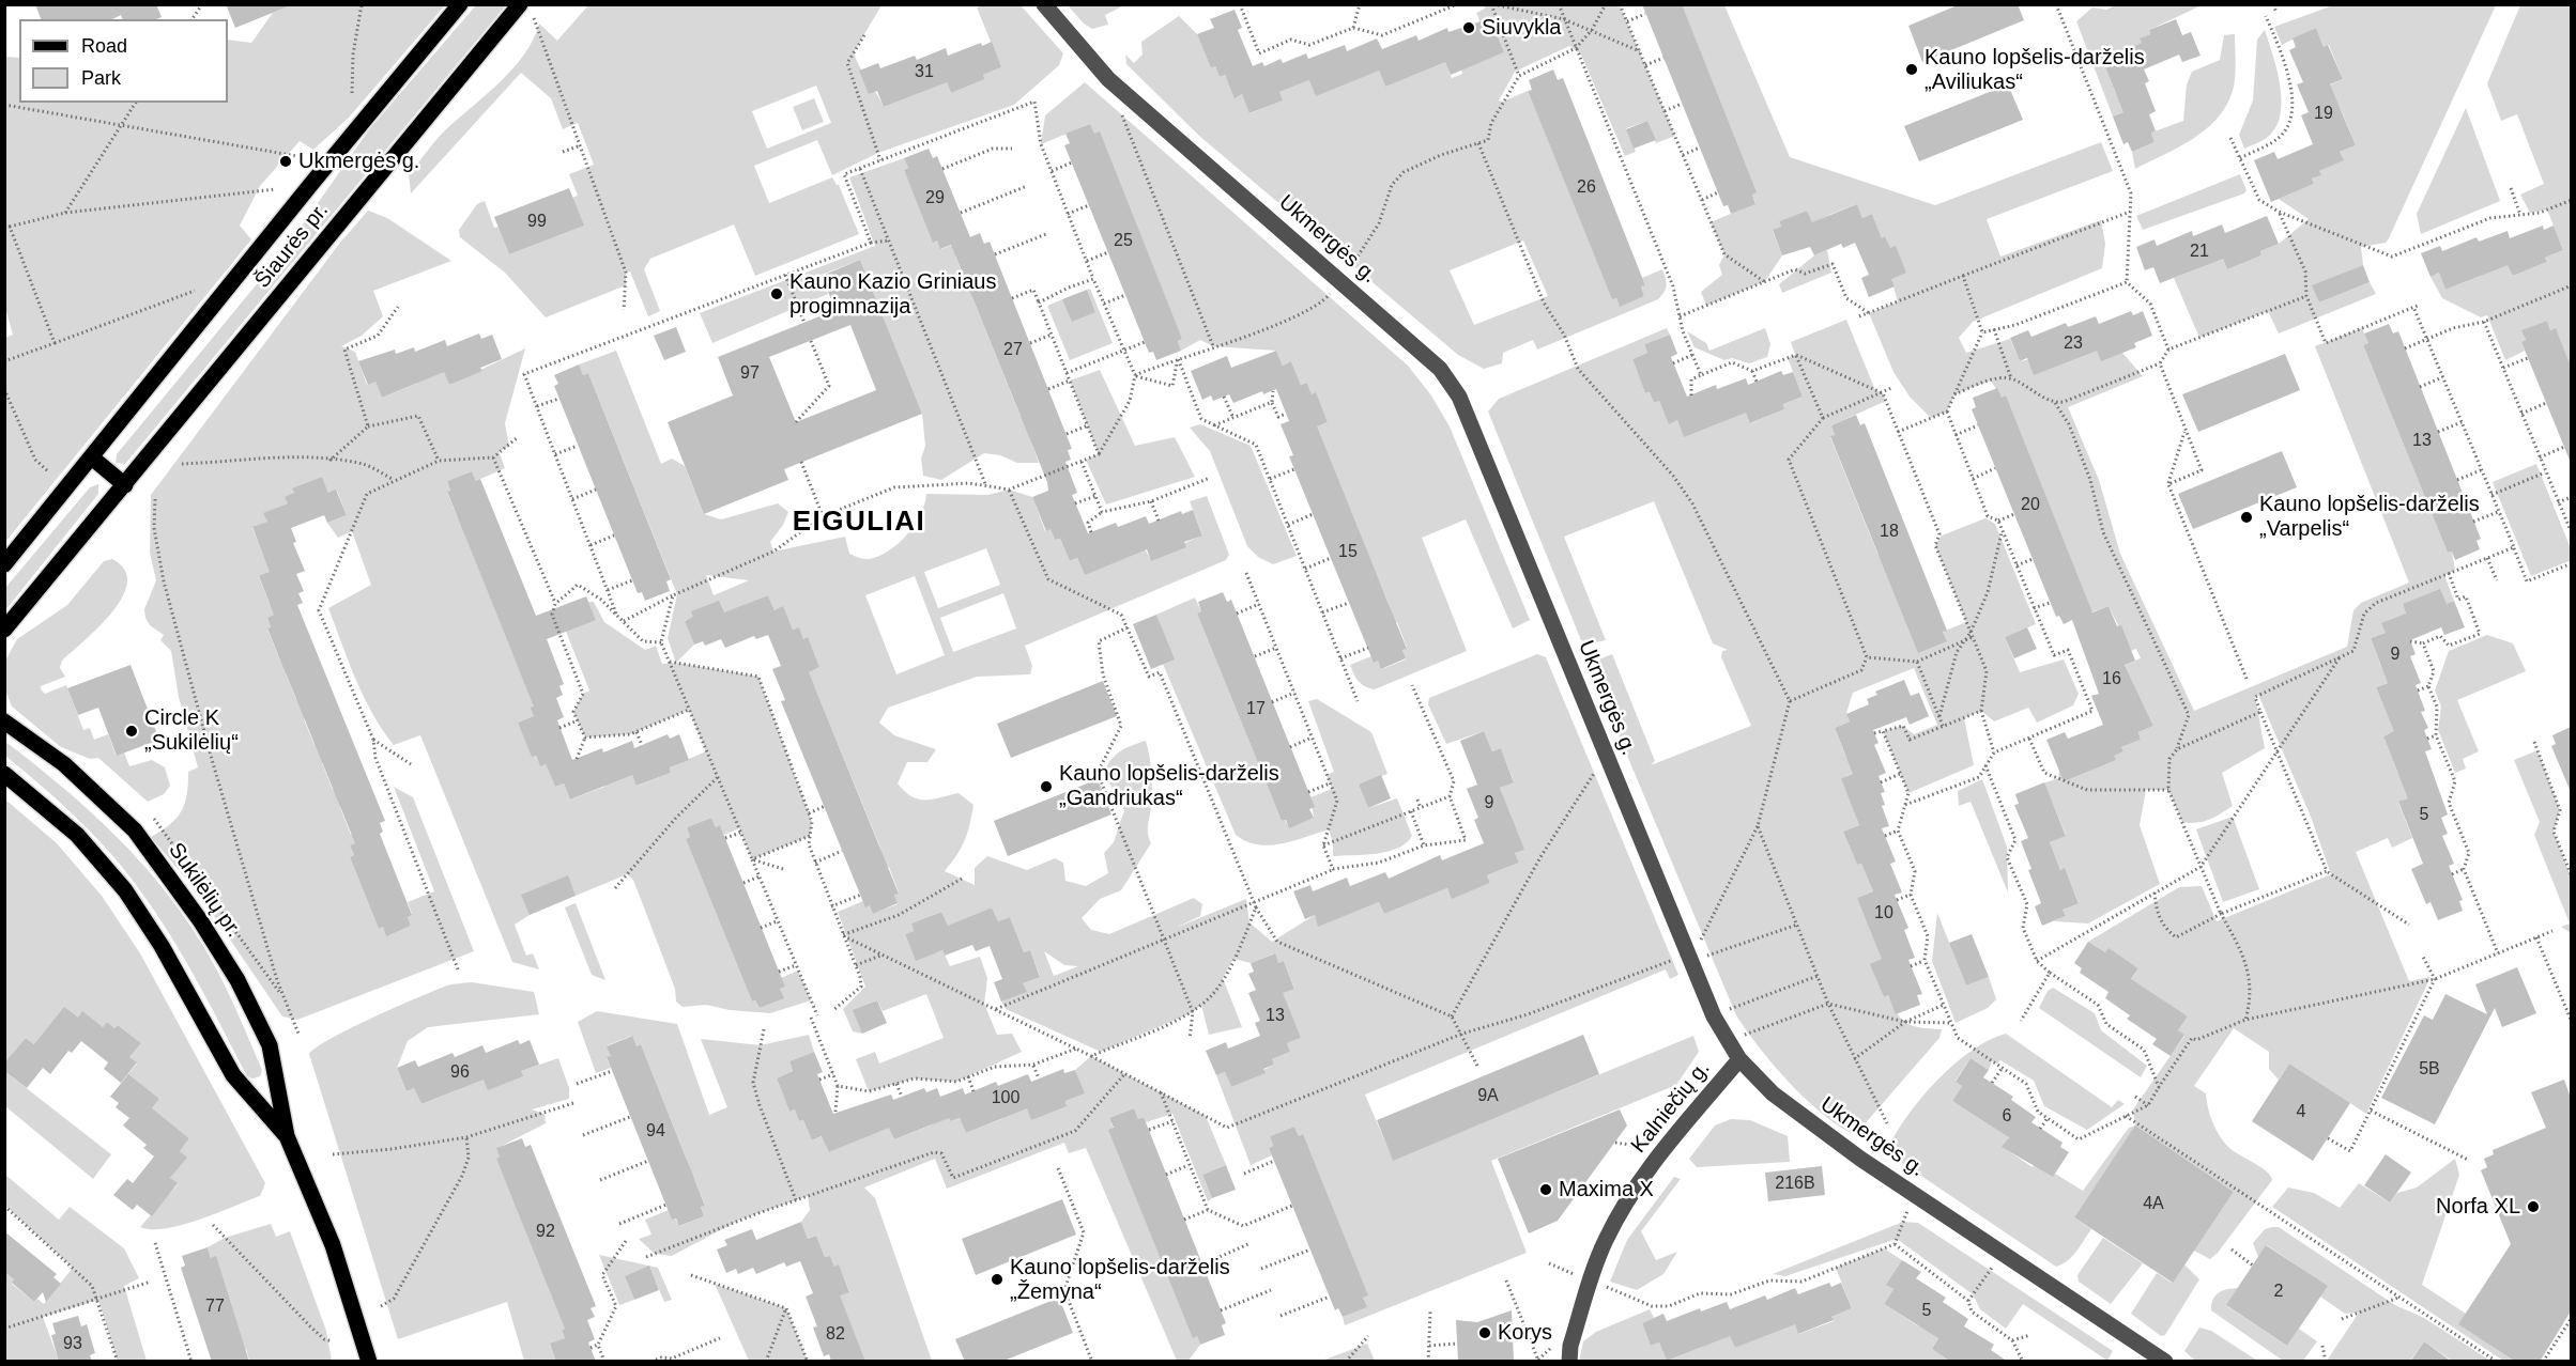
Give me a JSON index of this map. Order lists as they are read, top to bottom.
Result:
{
  "streets": {
    "main road": ["Šiaurės pr.", "Sukilėlių pr."],
    "street": ["Ukmergės g.", "Kalniečių g."]
  },
  "crossings": [
    ["Ukmergės g.", "Kalniečių g."]
  ],
  "districts": ["EIGULIAI"],
  "places": [
    "Siuvykla",
    "Kauno lopšelis-darželis „Aviliukas“",
    "Ukmergės g.",
    "Kauno Kazio Griniaus progimnazija",
    "Kauno lopšelis-darželis „Varpelis“",
    "Circle K „Sukilėlių“",
    "Kauno lopšelis-darželis „Gandriukas“",
    "Maxima X",
    "Norfa XL",
    "Kauno lopšelis-darželis „Žemyna“",
    "Korys"
  ],
  "house_numbers": [
    "31",
    "19",
    "26",
    "29",
    "99",
    "25",
    "21",
    "23",
    "27",
    "97",
    "13",
    "20",
    "18",
    "15",
    "9",
    "16",
    "17",
    "9",
    "5",
    "10",
    "13",
    "5B",
    "96",
    "9A",
    "100",
    "4",
    "6",
    "94",
    "216B",
    "4A",
    "92",
    "2",
    "77",
    "5",
    "82",
    "93"
  ],
  "legend": ["Road", "Park"]
}
